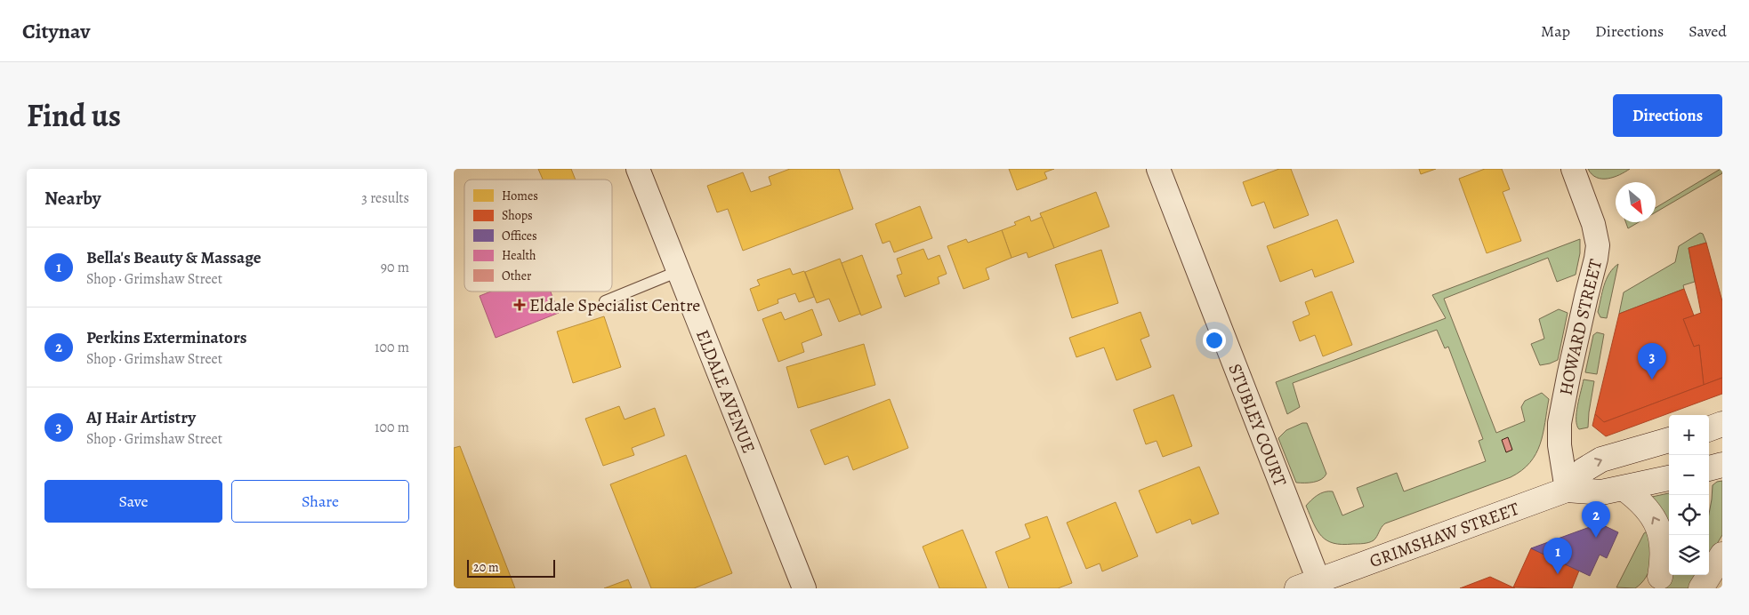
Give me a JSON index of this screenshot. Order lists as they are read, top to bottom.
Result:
{
  "streets": {
    "main road": ["GRIMSHAW STREET"],
    "street": ["HOWARD STREET", "ELDALE AVENUE", "STUBLEY COURT"]
  },
  "crossings": [
    ["HOWARD STREET", "GRIMSHAW STREET"],
    ["STUBLEY COURT", "GRIMSHAW STREET"]
  ],
  "places": {
    "health": ["Eldale Specialist Centre"]
  },
  "legend": [
    "Homes",
    "Shops",
    "Offices",
    "Health",
    "Other"
  ],
  "scale_bar": "20 m",
  "north": "bottom right",
  "page": {
    "header": "Citynav",
    "nav": ["Map", "Directions", "Saved"],
    "title": "Find us",
    "buttons": [
      "Directions",
      ["Save", "Share"]
    ],
    "heading": ["Nearby", "3 results"],
    "list": [
      {
        "mark": "1",
        "name": "Bella's Beauty & Massage",
        "note": "Shop · Grimshaw Street",
        "value": "90 m"
      },
      {
        "mark": "2",
        "name": "Perkins Exterminators",
        "note": "Shop · Grimshaw Street",
        "value": "100 m"
      },
      {
        "mark": "3",
        "name": "AJ Hair Artistry",
        "note": "Shop · Grimshaw Street",
        "value": "100 m"
      }
    ],
    "pins": ["3", "2", "1"],
    "map_buttons": ["+", "−"],
    "scale": "20 m"
  }
}
